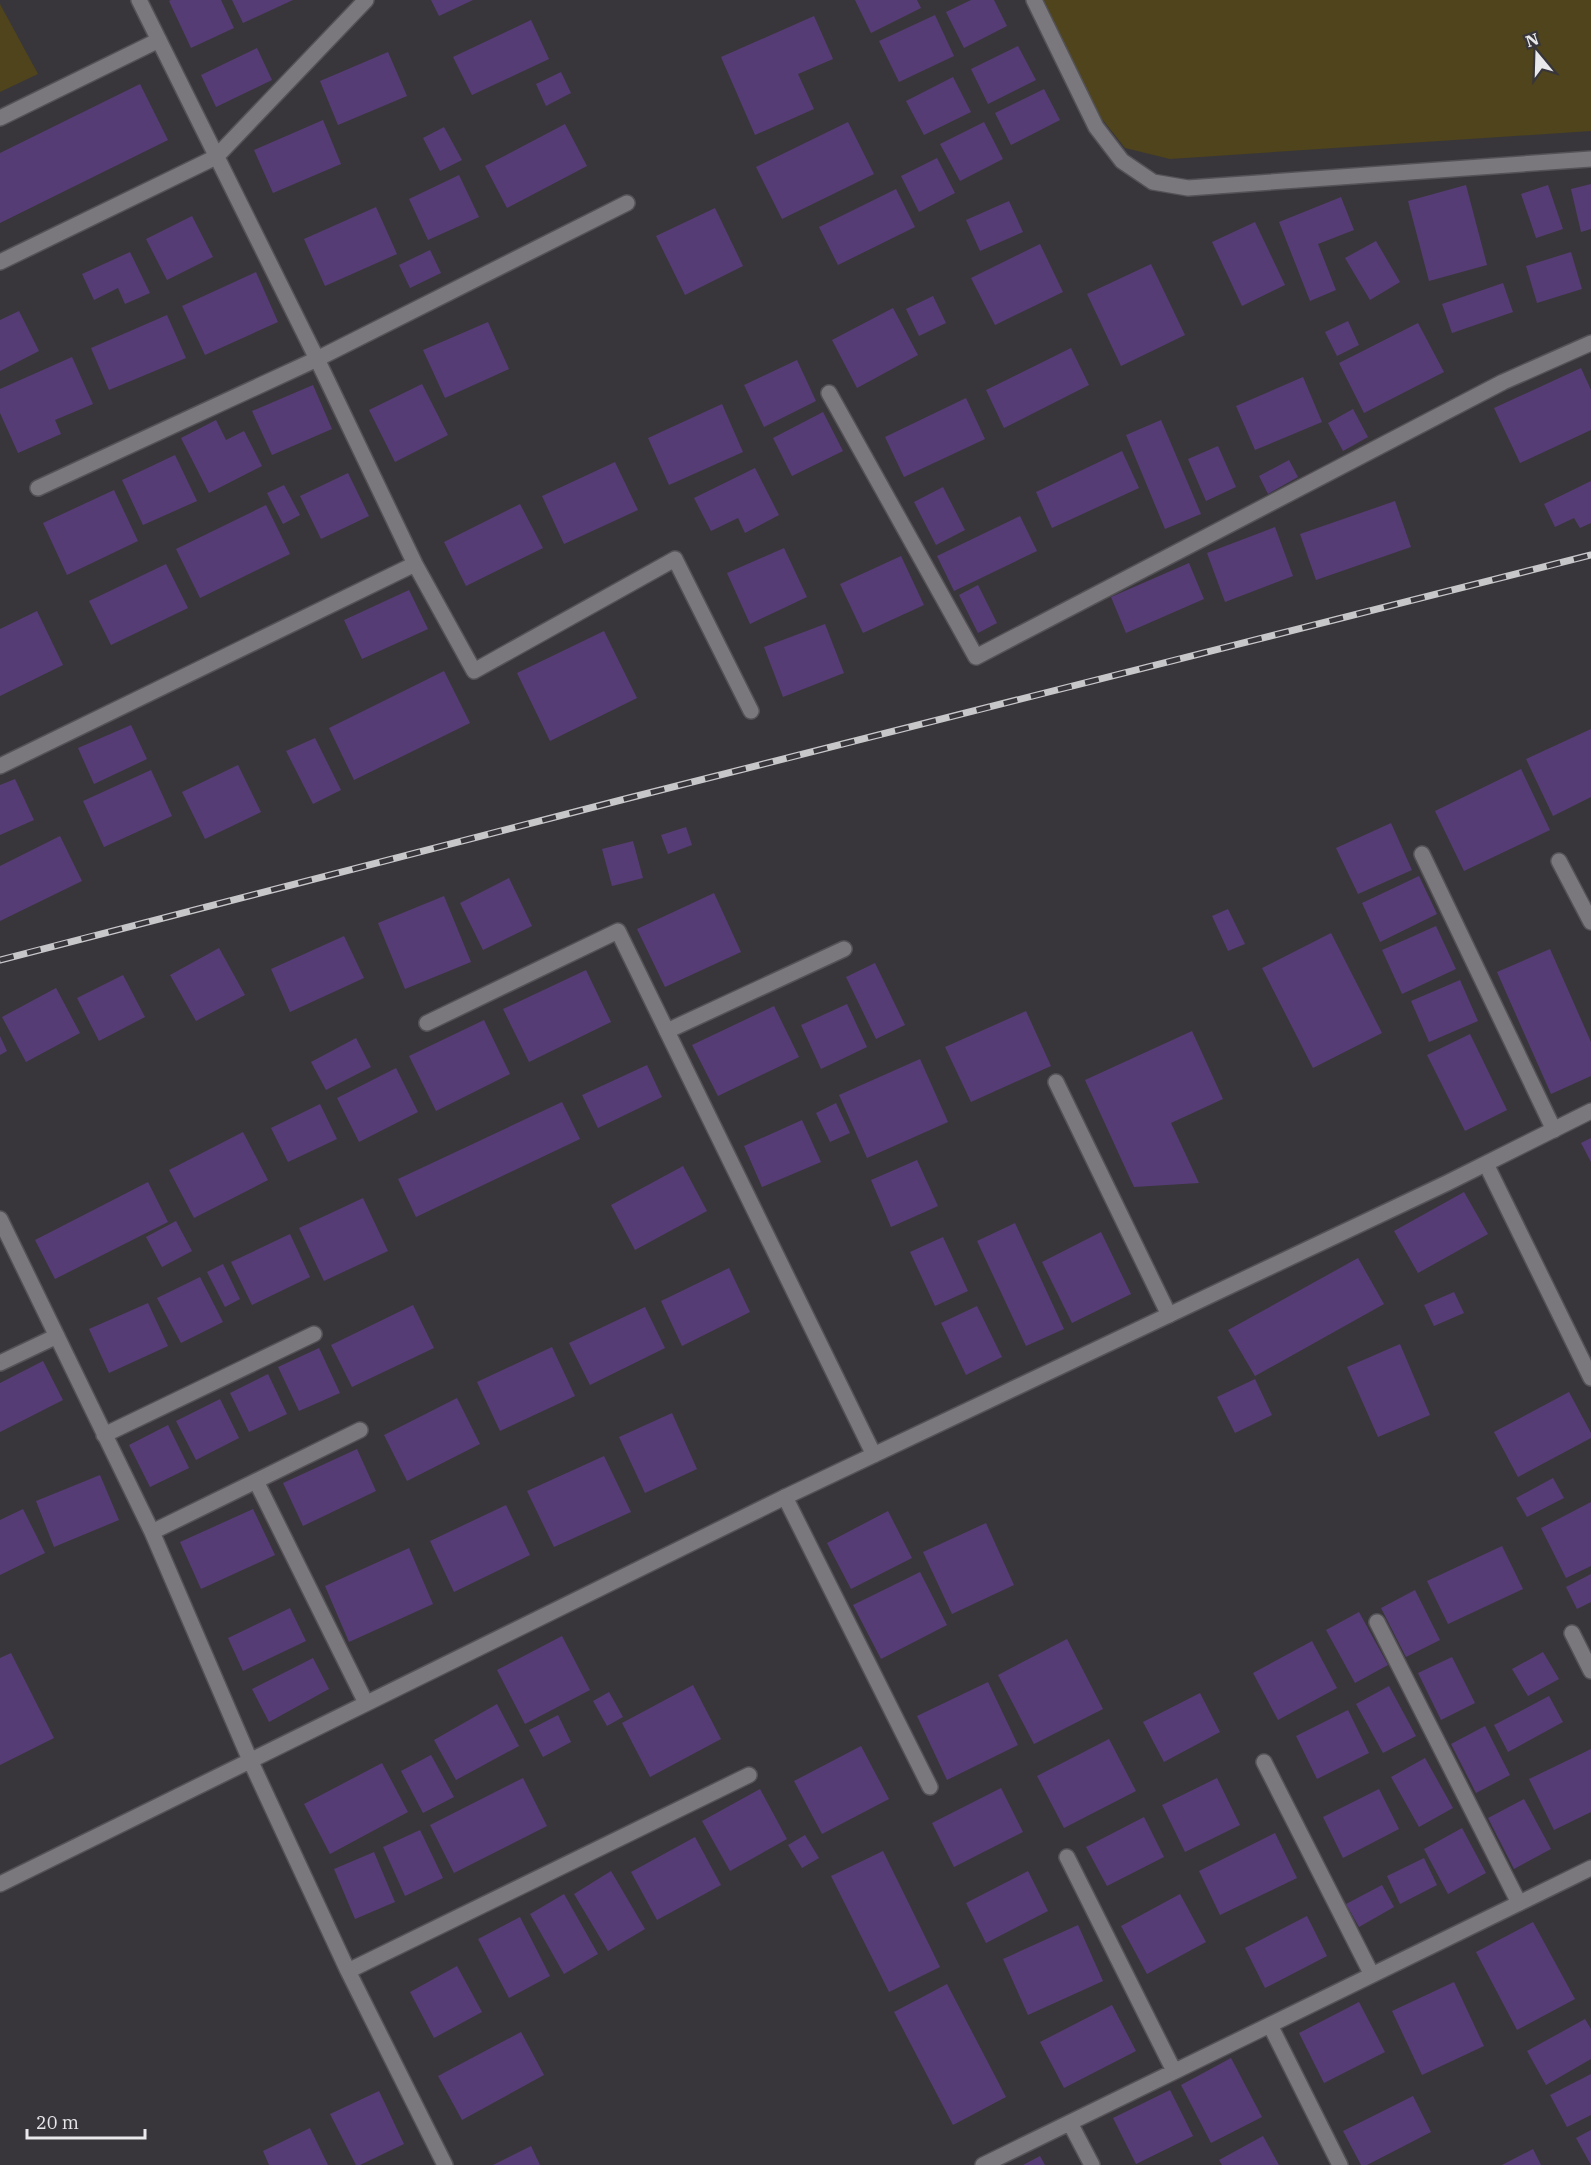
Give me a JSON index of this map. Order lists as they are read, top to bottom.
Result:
{
  "scale_bar": "20 m",
  "north": "top"
}
